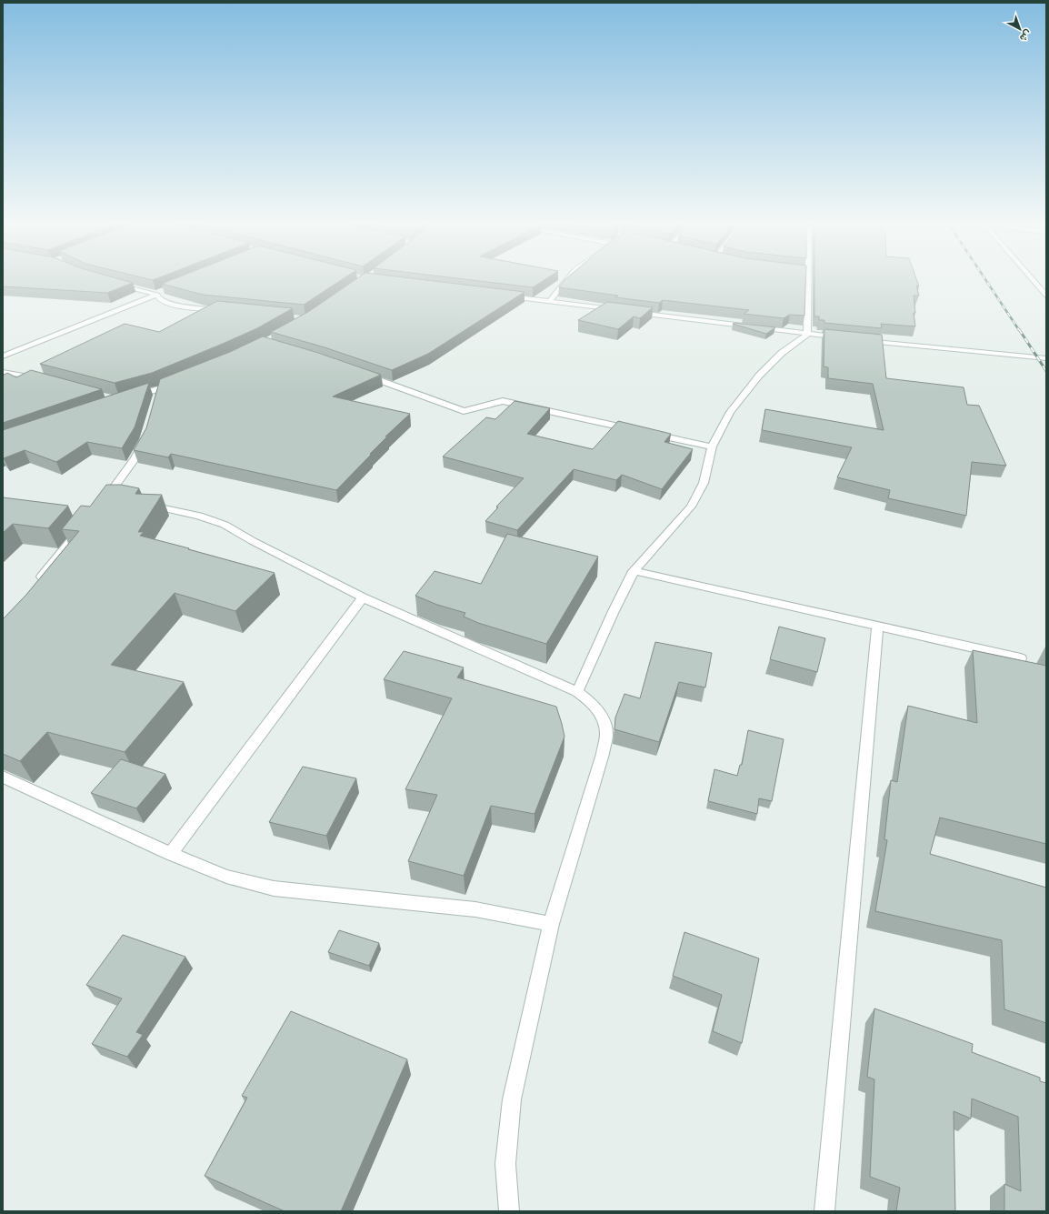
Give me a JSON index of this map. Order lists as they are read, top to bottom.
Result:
{
  "north": "bottom right"
}
